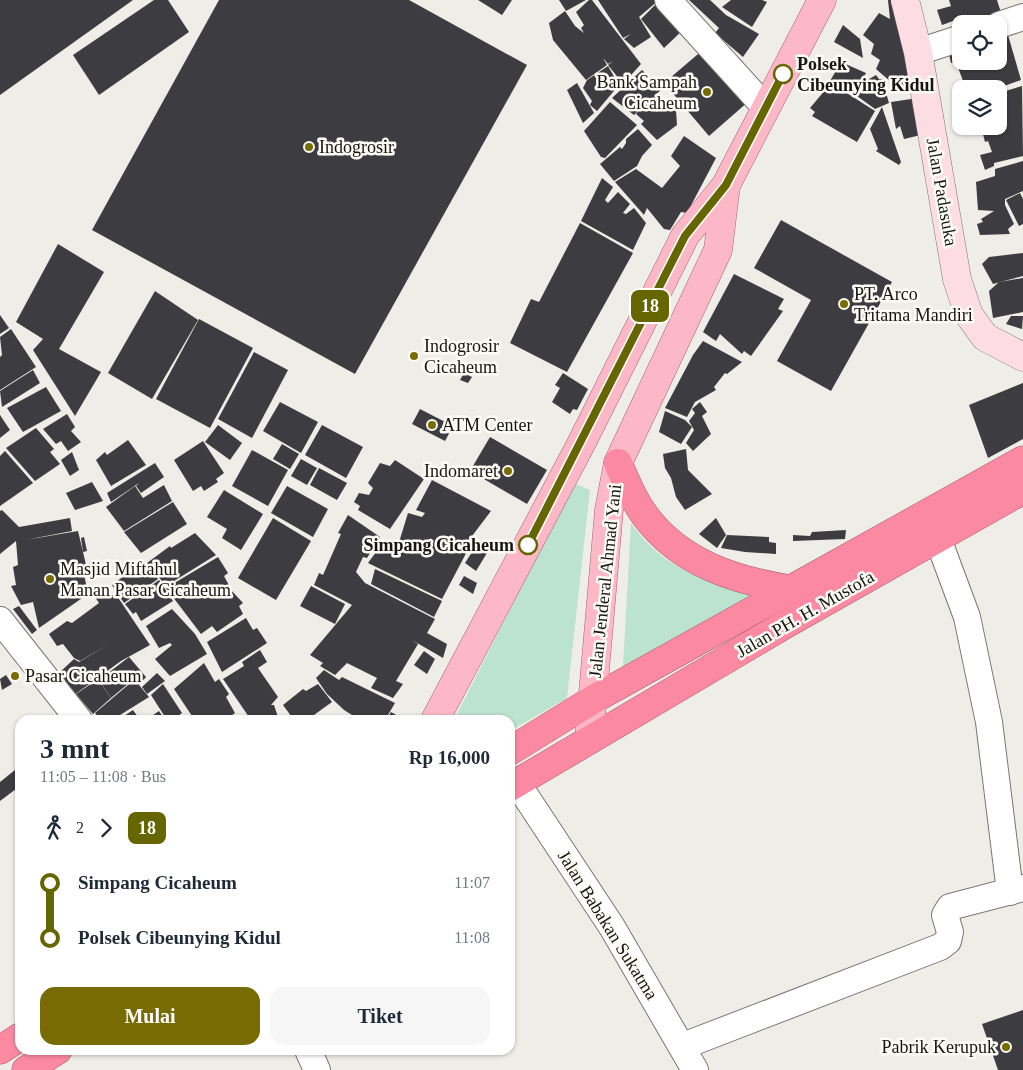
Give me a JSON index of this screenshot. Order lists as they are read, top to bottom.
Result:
{
  "streets": {
    "highway": ["Jalan Jenderal Ahmad Yani", "Jalan PH. H. Mustofa"],
    "street": ["Jalan Padasuka", "Jalan Babakan Sukatma"]
  },
  "crossings": [
    ["Jalan Jenderal Ahmad Yani", "Jalan PH. H. Mustofa"]
  ],
  "places": [
    "Polsek Cibeunying Kidul",
    "Bank Sampah Cicaheum",
    "Indogrosir",
    "PT. Arco Tritama Mandiri",
    "Indogrosir Cicaheum",
    "ATM Center",
    "Indomaret",
    "Simpang Cicaheum",
    "Masjid Miftahul Manan Pasar Cicaheum",
    "Pasar Cicaheum",
    "Pabrik Kerupuk"
  ],
  "lines": ["bus line 18"],
  "page": {
    "on_map": "18",
    "heading": ["3 mnt", "11:05 – 11:08 · Bus", "Rp 16,000"],
    "legs": ["2", "18"],
    "list": [
      {
        "name": "Simpang Cicaheum",
        "value": "11:07"
      },
      {
        "name": "Polsek Cibeunying Kidul",
        "value": "11:08"
      }
    ],
    "buttons": ["Mulai", "Tiket"]
  }
}
